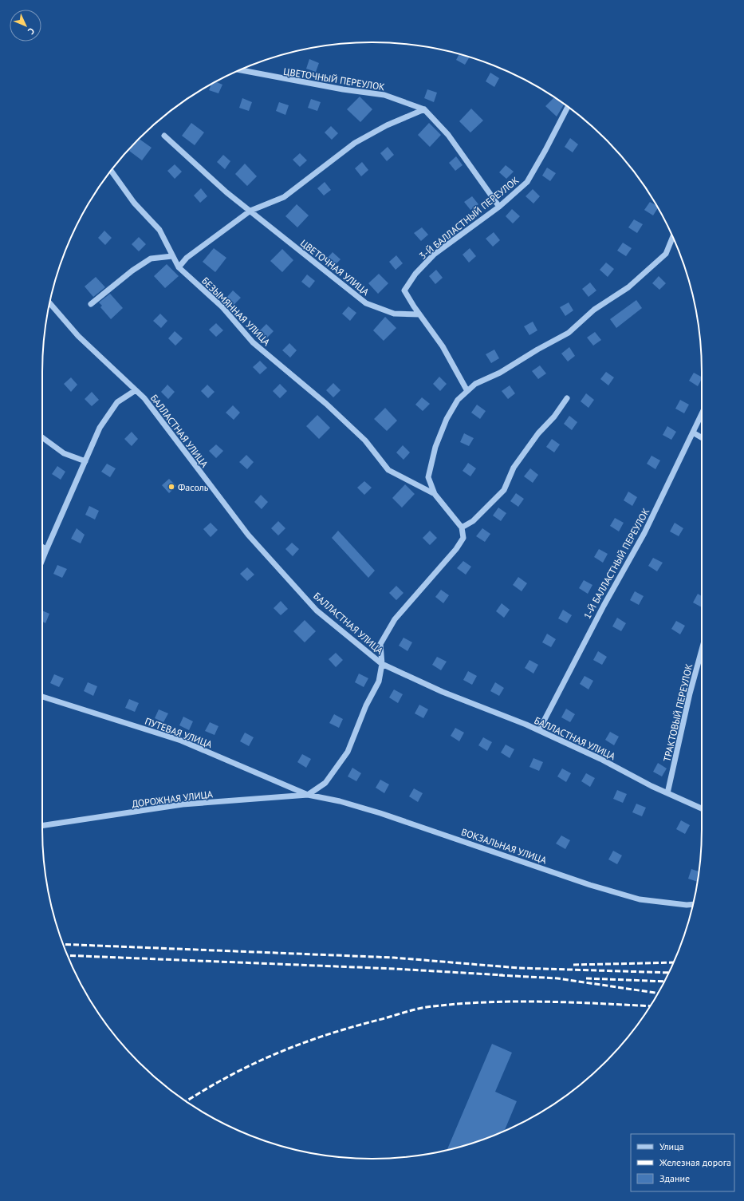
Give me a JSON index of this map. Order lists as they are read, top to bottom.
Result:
{
  "streets": {
    "street": [
      "ЦВЕТОЧНЫЙ ПЕРЕУЛОК",
      "3-Й БАЛЛАСТНЫЙ ПЕРЕУЛОК",
      "ЦВЕТОЧНАЯ УЛИЦА",
      "БЕЗЫМЯННАЯ УЛИЦА",
      "БАЛЛАСТНАЯ УЛИЦА",
      "1-Й БАЛЛАСТНЫЙ ПЕРЕУЛОК",
      "ТРАКТОВЫЙ ПЕРЕУЛОК",
      "ПУТЕВАЯ УЛИЦА",
      "ДОРОЖНАЯ УЛИЦА",
      "ВОКЗАЛЬНАЯ УЛИЦА"
    ]
  },
  "crossings": [
    ["ЦВЕТОЧНЫЙ ПЕРЕУЛОК", "3-Й БАЛЛАСТНЫЙ ПЕРЕУЛОК"],
    ["3-Й БАЛЛАСТНЫЙ ПЕРЕУЛОК", "ЦВЕТОЧНАЯ УЛИЦА"],
    ["БАЛЛАСТНАЯ УЛИЦА", "1-Й БАЛЛАСТНЫЙ ПЕРЕУЛОК"],
    ["БАЛЛАСТНАЯ УЛИЦА", "ТРАКТОВЫЙ ПЕРЕУЛОК"],
    ["ПУТЕВАЯ УЛИЦА", "ДОРОЖНАЯ УЛИЦА"],
    ["ПУТЕВАЯ УЛИЦА", "ВОКЗАЛЬНАЯ УЛИЦА"],
    ["ДОРОЖНАЯ УЛИЦА", "ВОКЗАЛЬНАЯ УЛИЦА"]
  ],
  "places": ["Фасоль"],
  "legend": ["Улица", "Железная дорога", "Здание"],
  "north": "bottom right"
}
